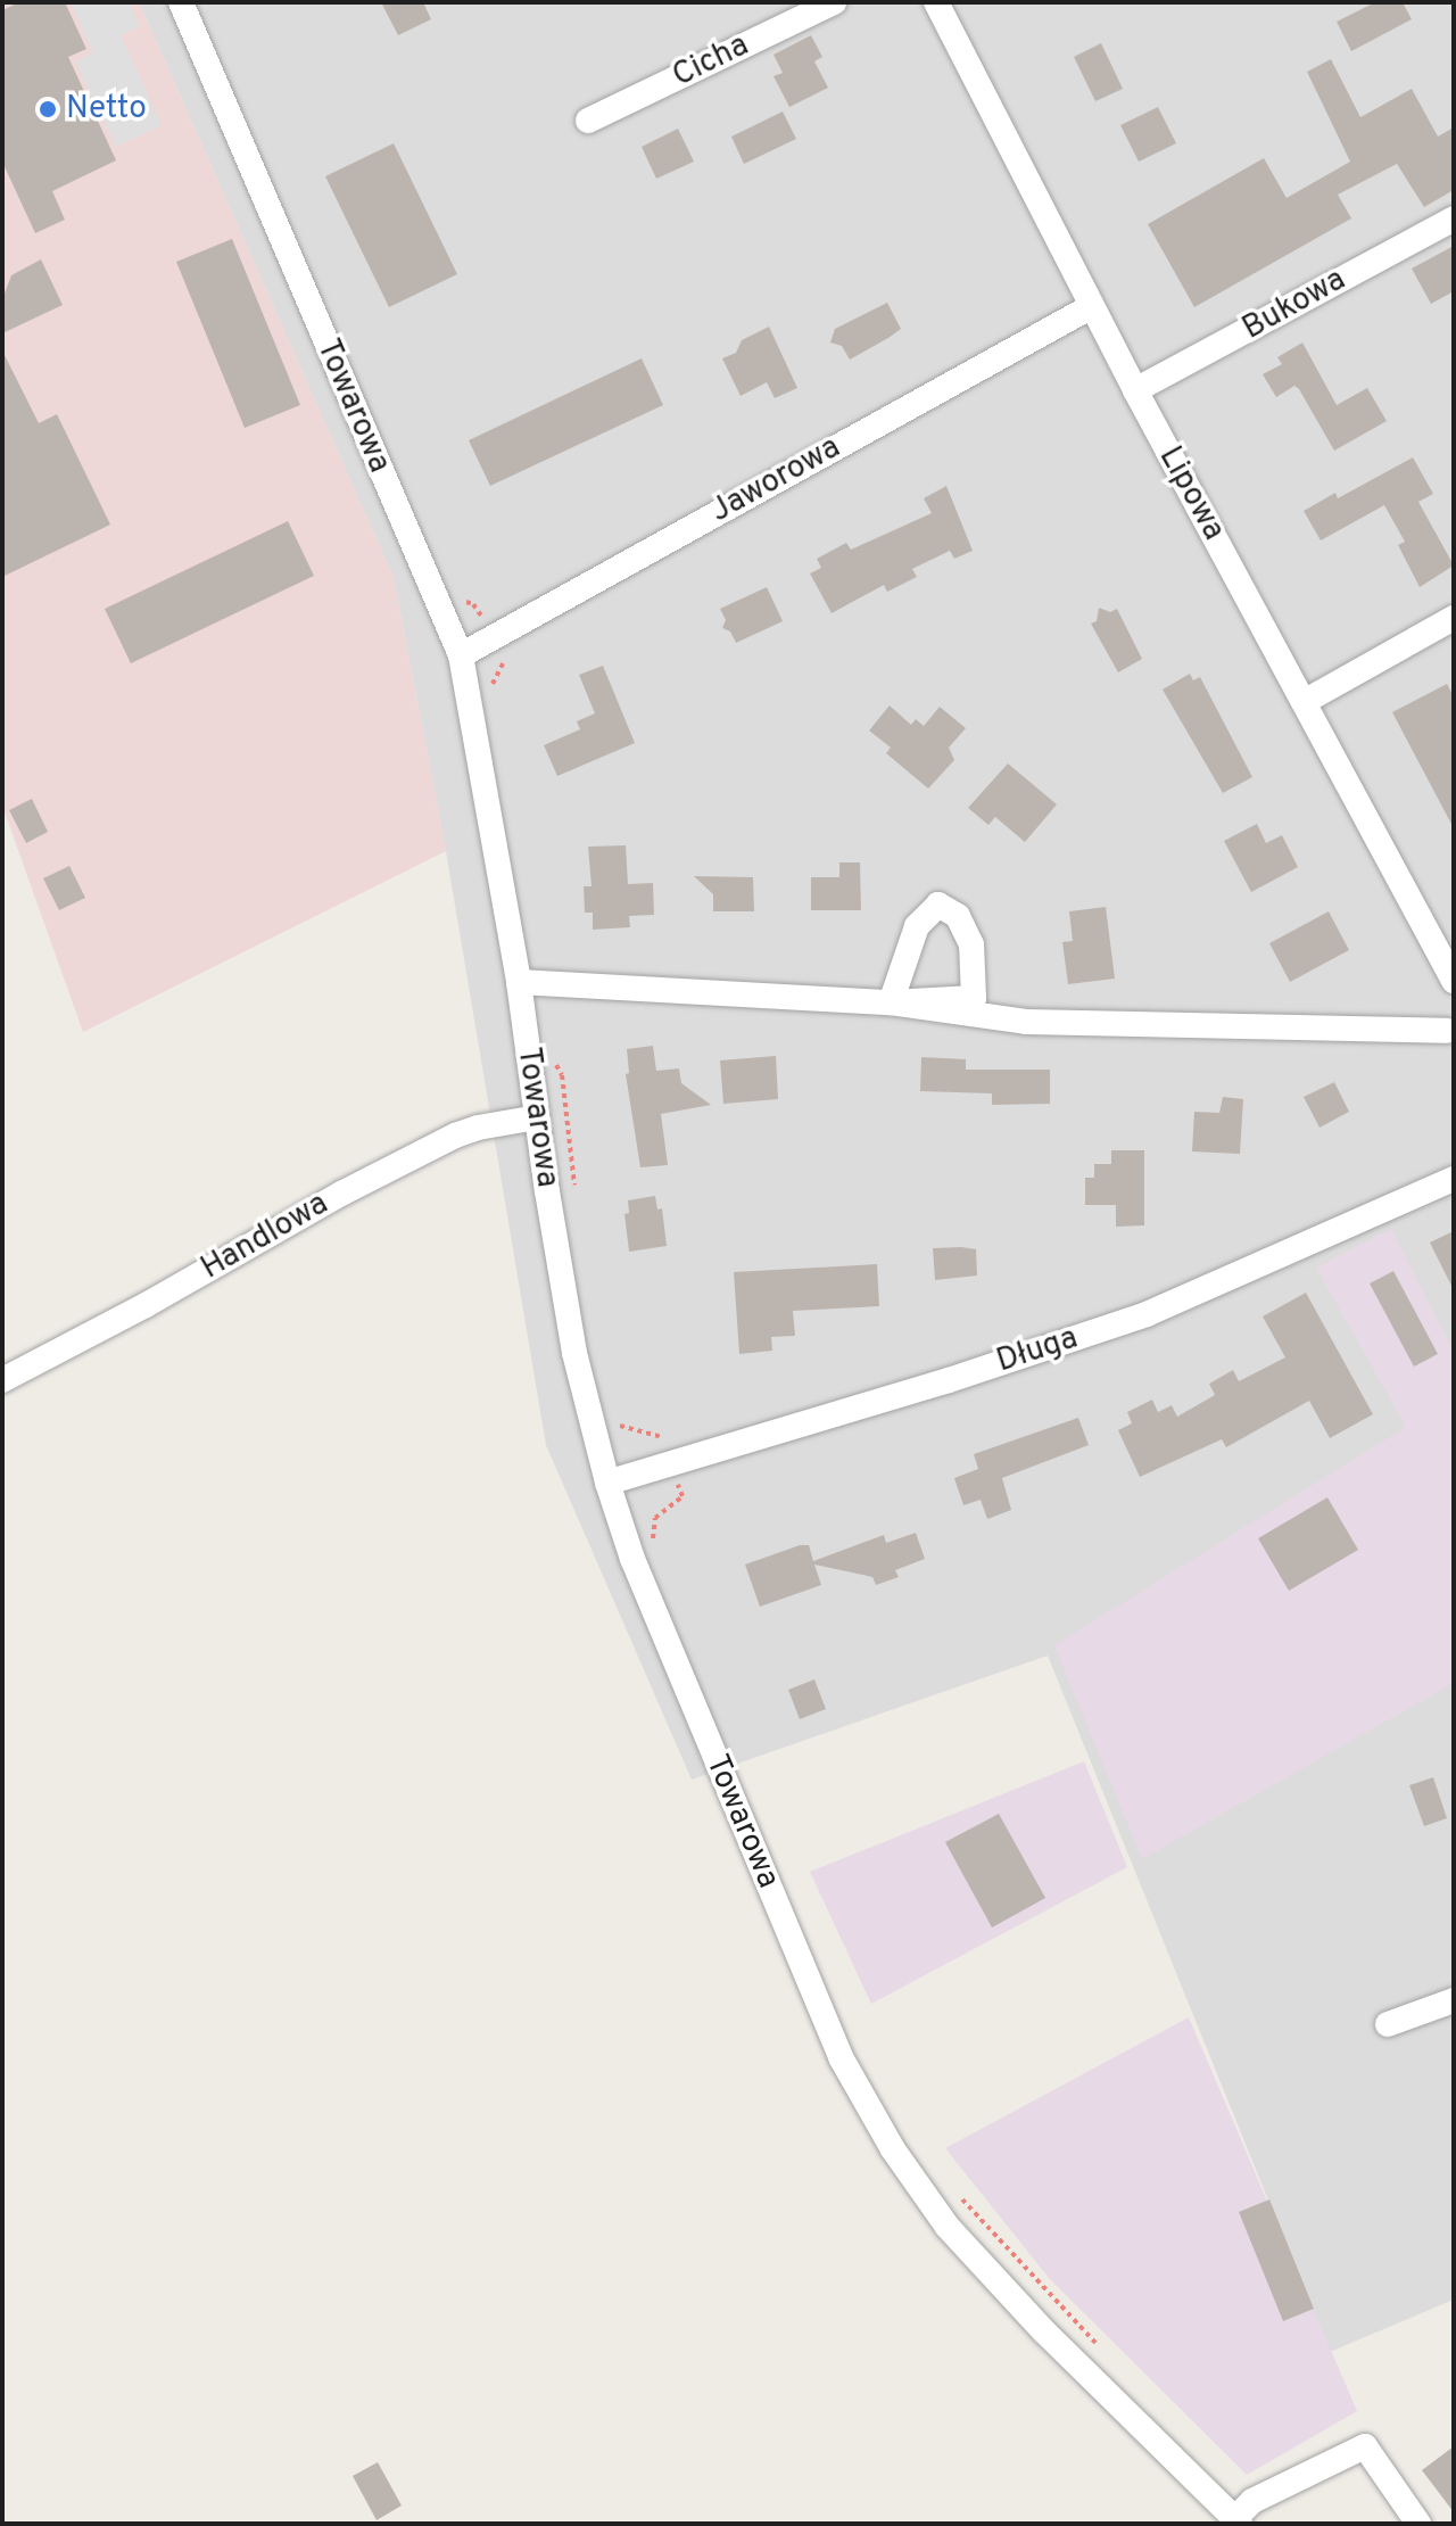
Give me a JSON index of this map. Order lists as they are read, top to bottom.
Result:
{
  "streets": {
    "street": [
      "Cicha",
      "Bukowa",
      "Towarowa",
      "Jaworowa",
      "Lipowa",
      "Handlowa",
      "Długa"
    ]
  },
  "crossings": [
    ["Bukowa", "Lipowa"],
    ["Towarowa", "Jaworowa"],
    ["Towarowa", "Handlowa"],
    ["Towarowa", "Długa"],
    ["Jaworowa", "Lipowa"]
  ],
  "places": ["Netto"]
}
